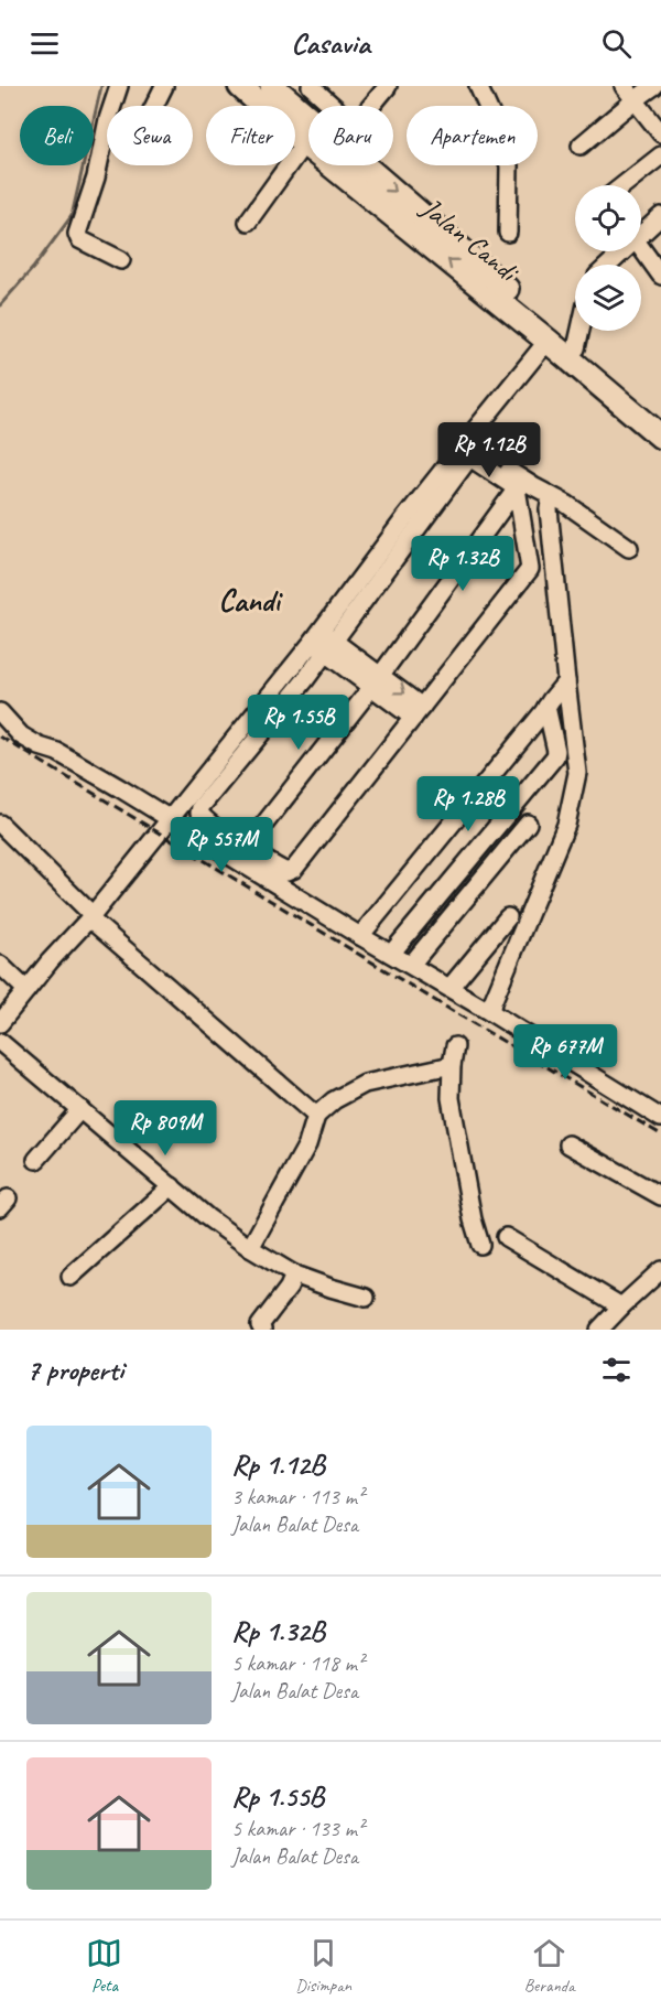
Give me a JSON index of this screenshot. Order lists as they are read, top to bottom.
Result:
{
  "streets": {
    "highway": ["Jalan Candi"]
  },
  "districts": ["Candi"],
  "page": {
    "header": "Casavia",
    "chip": [
      "Beli",
      "Sewa",
      "Filter",
      "Baru",
      "Apartemen"
    ],
    "price": [
      "Rp 1.12B",
      "Rp 1.32B",
      "Rp 1.55B",
      "Rp 1.28B",
      "Rp 557M",
      "Rp 677M",
      "Rp 809M"
    ],
    "heading": "7 properti",
    "list": [
      {
        "name": "Rp 1.12B",
        "note": "3 kamar · 113 m² · Jalan Balat Desa"
      },
      {
        "name": "Rp 1.32B",
        "note": "5 kamar · 118 m² · Jalan Balat Desa"
      },
      {
        "name": "Rp 1.55B",
        "note": "5 kamar · 133 m² · Jalan Balat Desa"
      }
    ],
    "tabs": ["Peta", "Disimpan", "Beranda"]
  }
}
